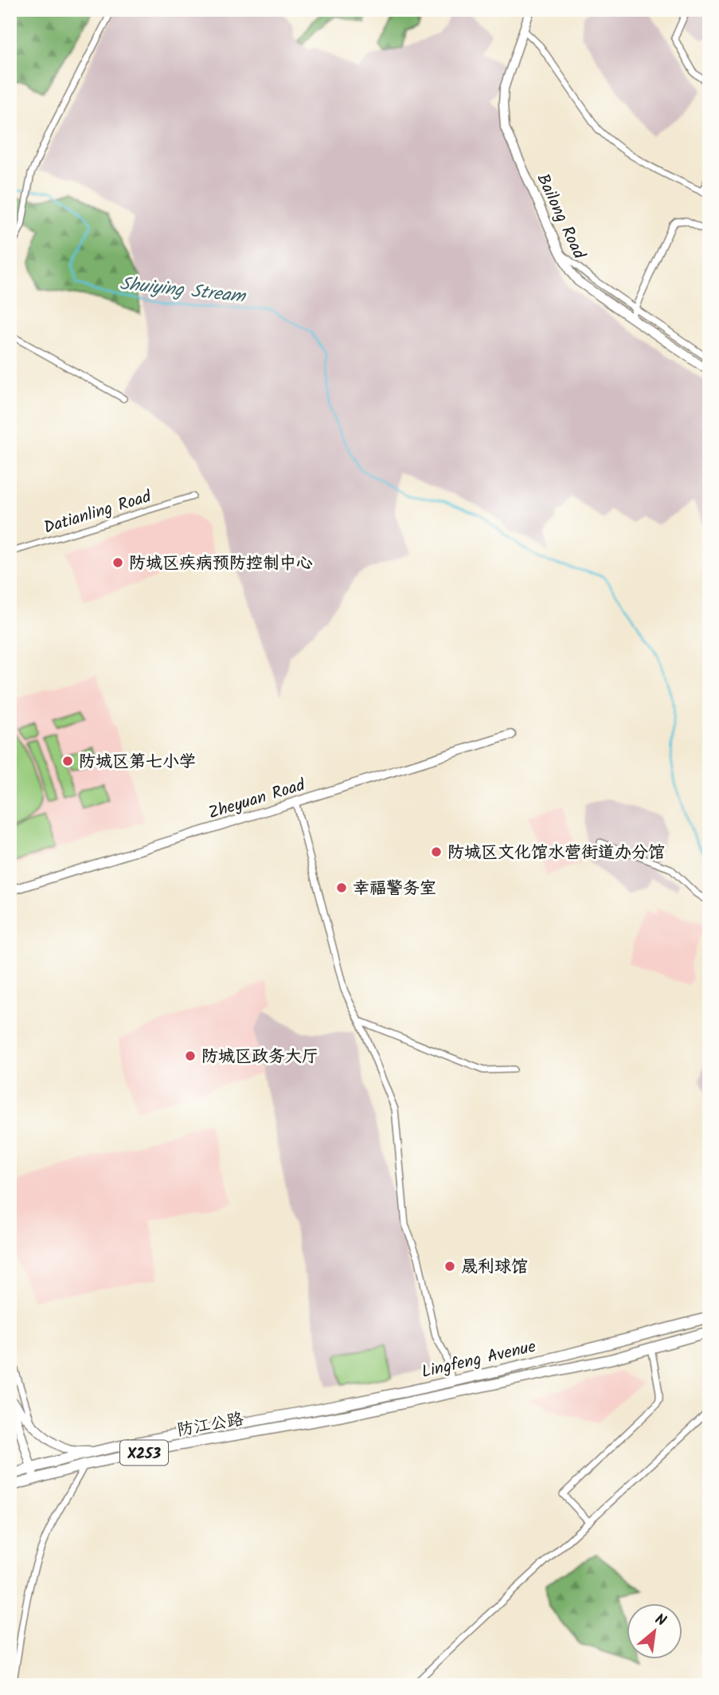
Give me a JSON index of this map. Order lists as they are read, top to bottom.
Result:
{
  "streets": {
    "main road": ["Lingfeng Avenue", "防江公路", "X253"],
    "street": ["Bailong Road", "Datianling Road", "Zheyuan Road"]
  },
  "crossings": [
    ["Lingfeng Avenue", "防江公路"]
  ],
  "water": ["Shuiying Stream"],
  "places": [
    "防城区疾病预防控制中心",
    "防城区第七小学",
    "防城区文化馆水营街道办分馆",
    "幸福警务室",
    "防城区政务大厅",
    "晟利球馆"
  ],
  "north": "top right"
}
